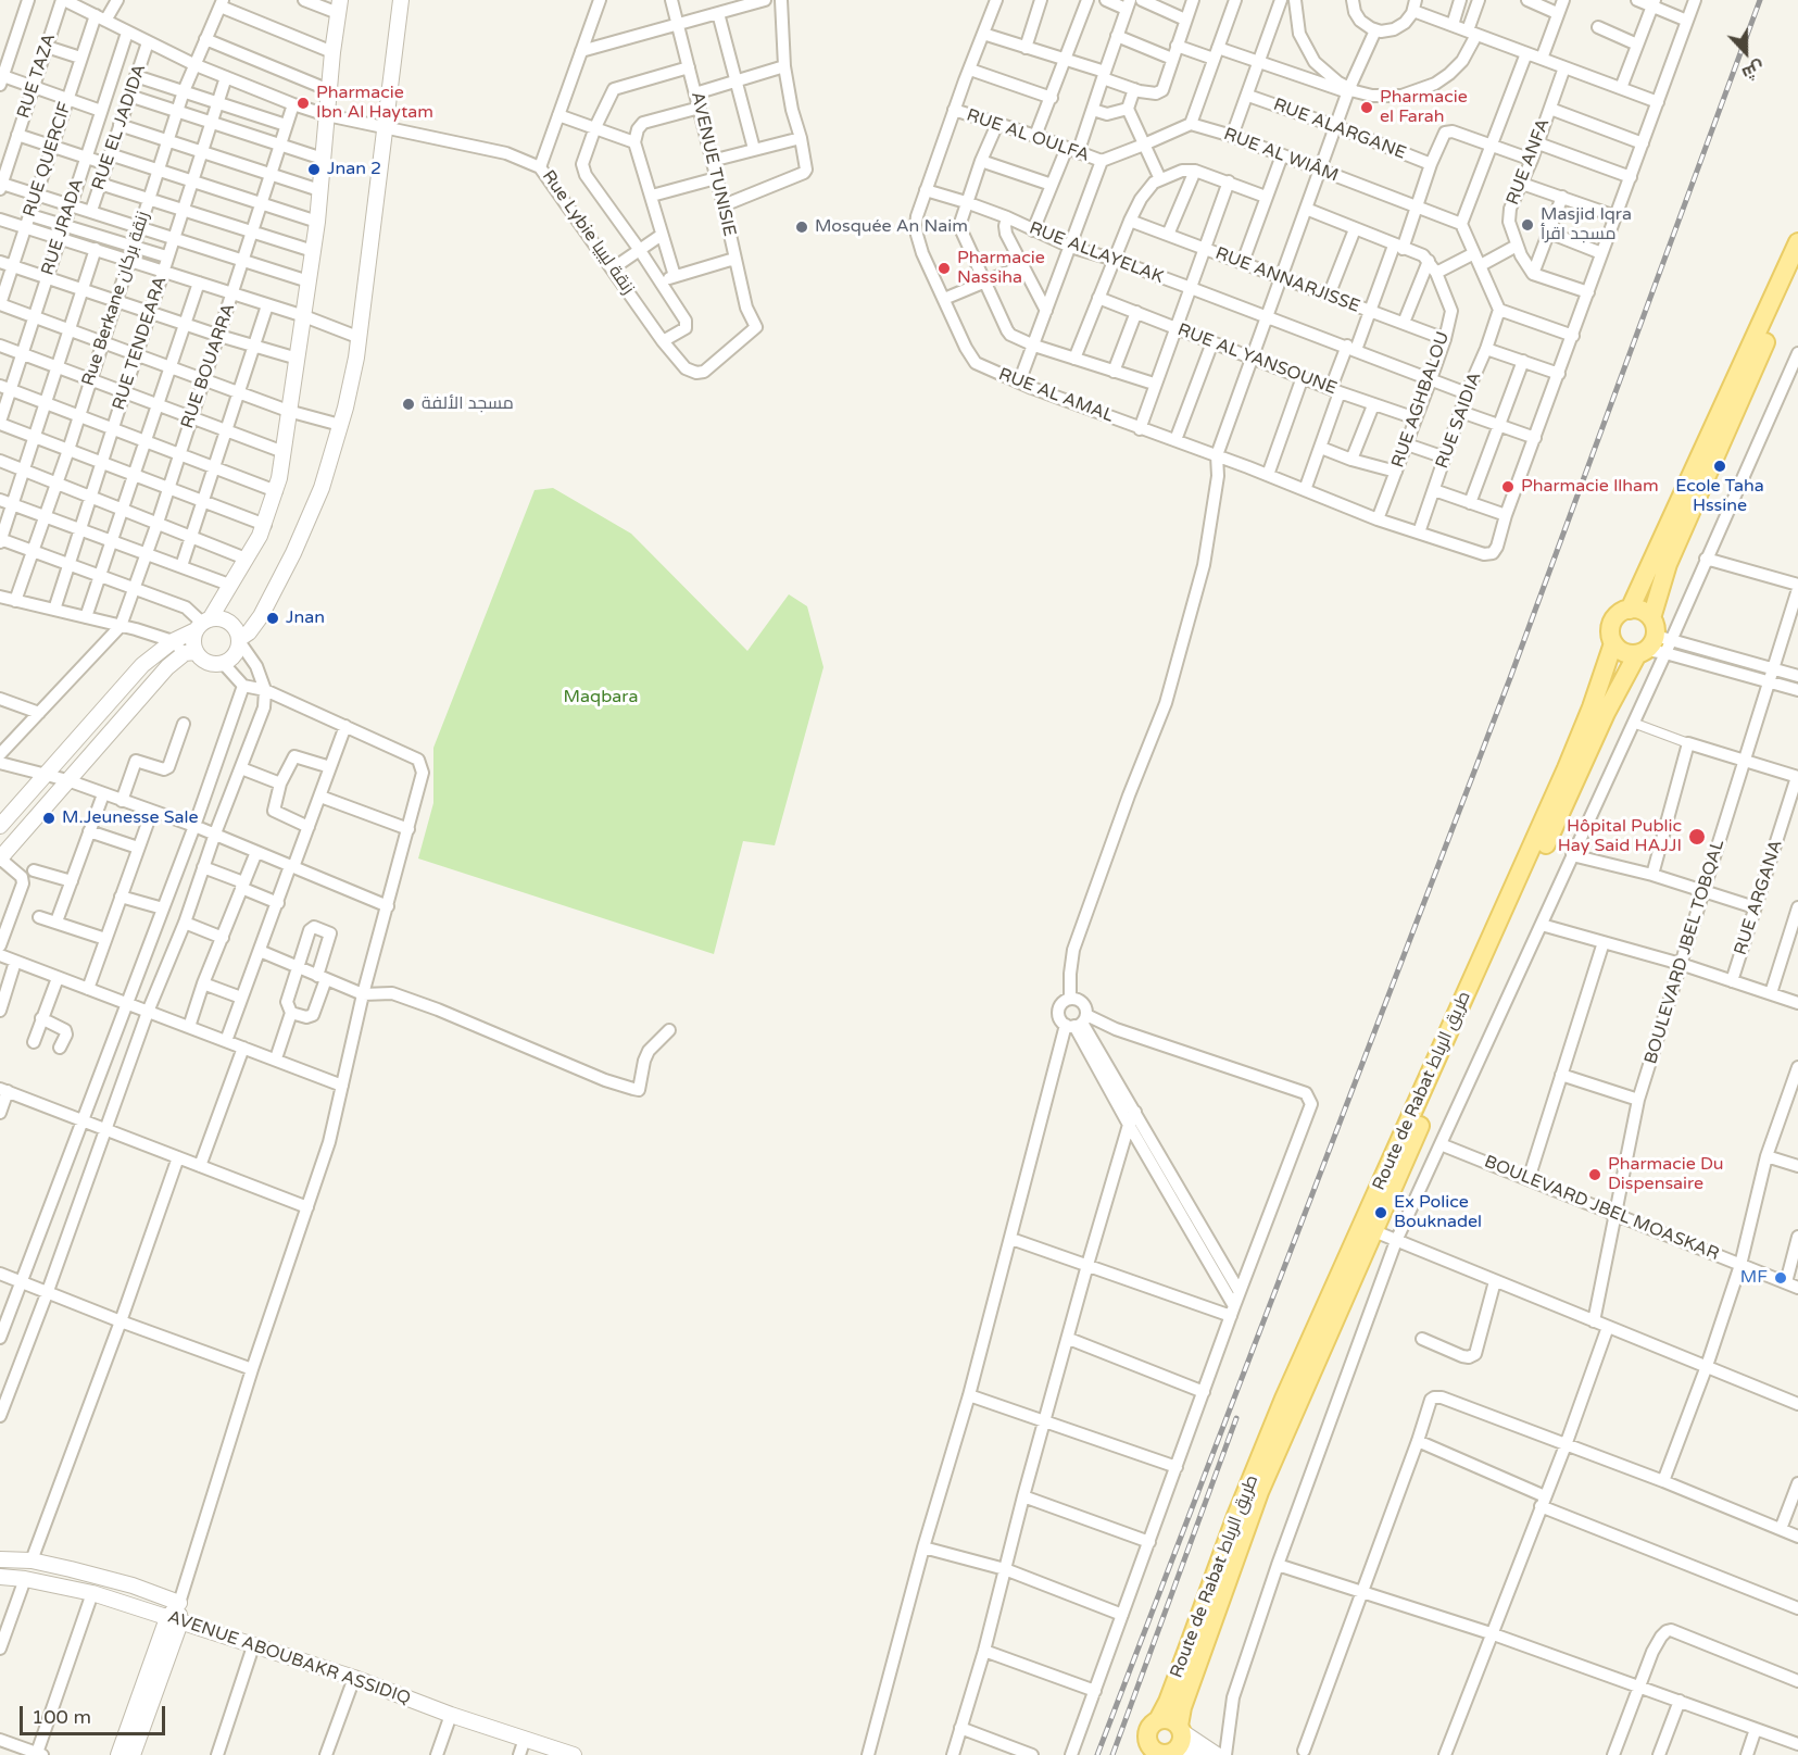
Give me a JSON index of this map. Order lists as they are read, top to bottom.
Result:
{
  "streets": {
    "main road": ["Route de Rabat طريق الرباط"],
    "street": [
      "RUE TAZA",
      "RUE EL JADIDA",
      "RUE ALARGANE",
      "RUE AL OULFA",
      "RUE AL WIÂM",
      "RUE QUERCIF",
      "RUE ANFA",
      "AVENUE TUNISIE",
      "RUE JRADA",
      "Rue Lybie زنقة ليبيا",
      "RUE ALLAYELAK",
      "RUE ANNARJISSE",
      "Rue Berkane زنقة بركان",
      "RUE TENDEARA",
      "RUE AL YANSOUNE",
      "RUE BOUARRA",
      "RUE AL AMAL",
      "RUE AGHBALOU",
      "RUE SAIDIA",
      "RUE ARGANA",
      "BOULEVARD JBEL TOBQAL",
      "BOULEVARD JBEL MOASKAR",
      "AVENUE ABOUBAKR ASSIDIQ"
    ]
  },
  "crossings": [
    ["RUE AL OULFA", "RUE AL AMAL"],
    ["AVENUE TUNISIE", "Rue Lybie زنقة ليبيا"],
    ["RUE ALLAYELAK", "RUE AL AMAL"],
    ["RUE ALLAYELAK", "RUE AGHBALOU"],
    ["RUE ALLAYELAK", "RUE SAIDIA"],
    ["RUE ANNARJISSE", "RUE AGHBALOU"],
    ["RUE AL YANSOUNE", "RUE AGHBALOU"],
    ["RUE AL AMAL", "RUE AGHBALOU"],
    ["RUE AL AMAL", "RUE SAIDIA"],
    ["BOULEVARD JBEL TOBQAL", "BOULEVARD JBEL MOASKAR"]
  ],
  "parks": ["Maqbara"],
  "places": [
    "Pharmacie Ibn Al Haytam",
    "Pharmacie el Farah",
    "Jnan 2",
    "Masjid Iqra مسجد اقرأ",
    "Mosquée An Naim",
    "Pharmacie Nassiha",
    "مسجد الألفة",
    "Ecole Taha Hssine",
    "Pharmacie Ilham",
    "Jnan",
    "M.Jeunesse Sale",
    "Hôpital Public Hay Said HAJJI",
    "Pharmacie Du Dispensaire",
    "Ex Police Bouknadel",
    "MF"
  ],
  "scale_bar": "100 m",
  "north": "bottom"
}
